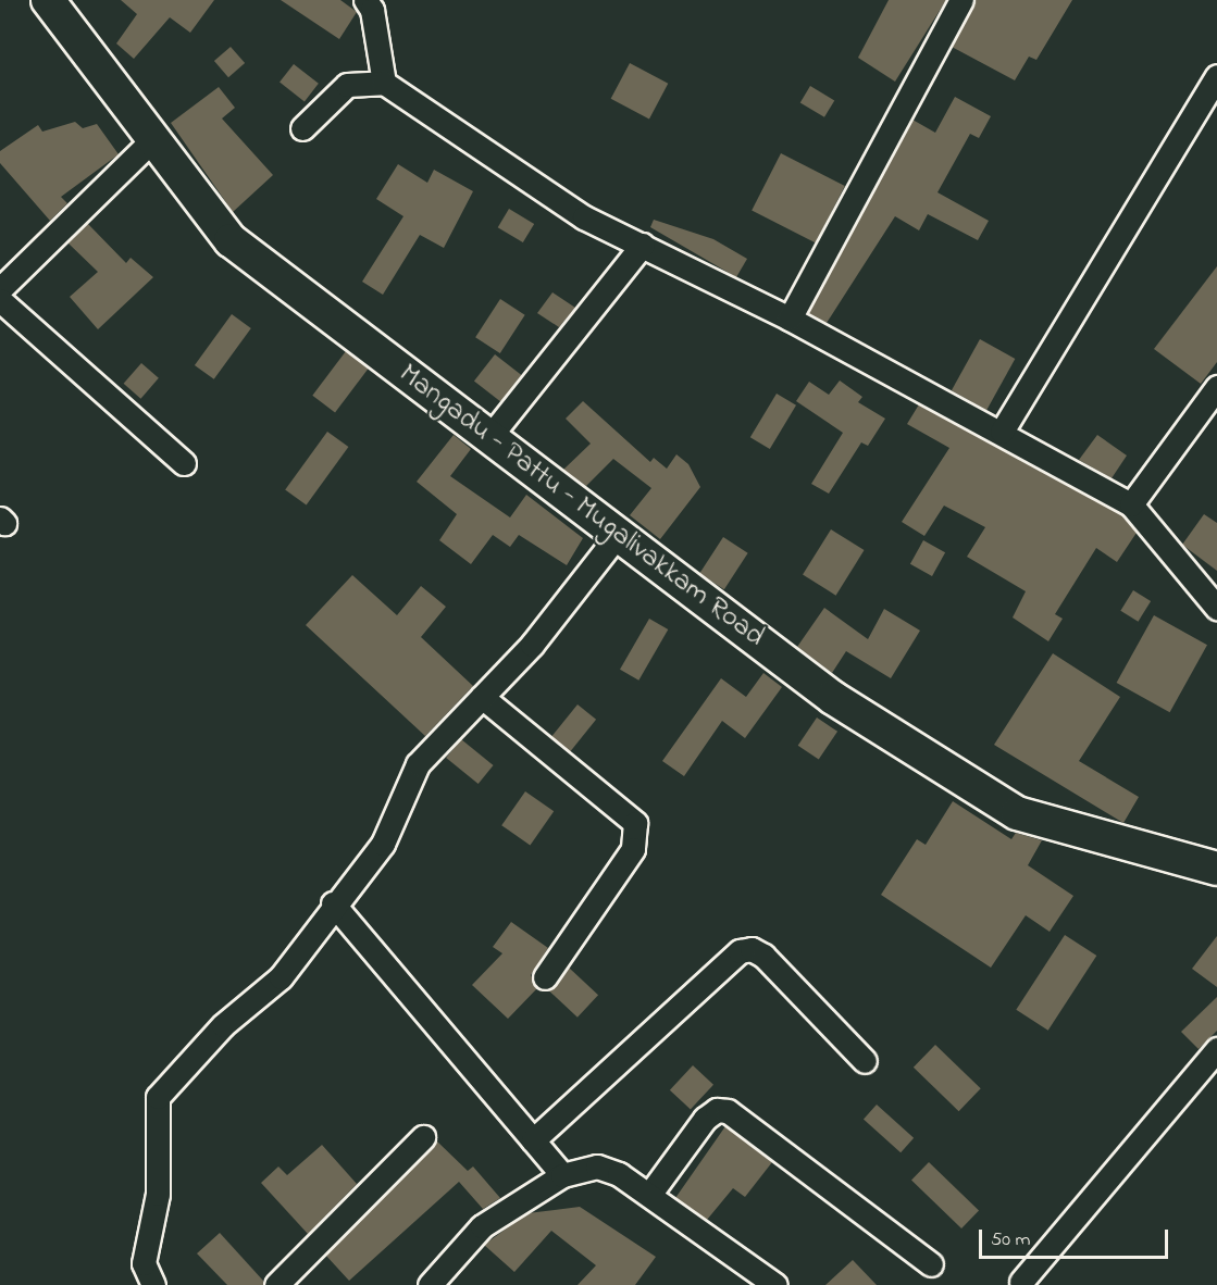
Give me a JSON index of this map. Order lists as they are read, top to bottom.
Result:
{
  "streets": {
    "street": ["Mangadu - Pattu - Mugalivakkam Road"]
  },
  "scale_bar": "50 m"
}
